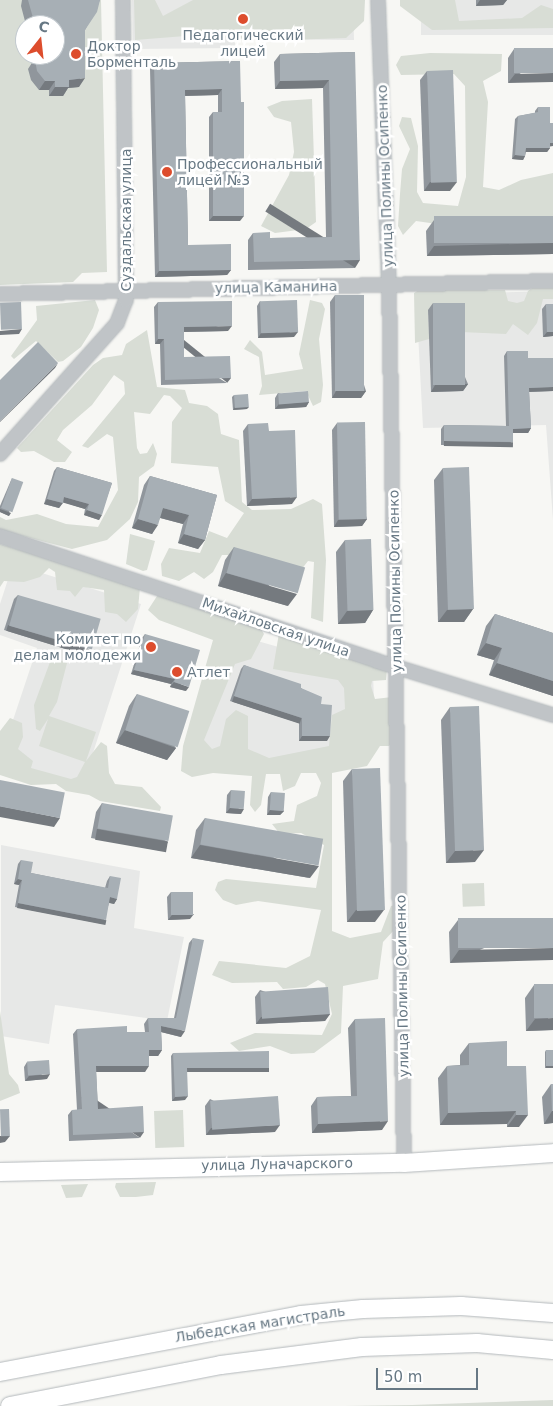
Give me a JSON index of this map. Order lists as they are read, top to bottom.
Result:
{
  "streets": {
    "main road": ["улица Луначарского", "Лыбедская магистраль"],
    "street": [
      "улица Полины Осипенко",
      "Суздальская улица",
      "улица Каманина",
      "Михайловская улица"
    ]
  },
  "crossings": [
    ["улица Полины Осипенко", "улица Каманина"],
    ["улица Полины Осипенко", "Михайловская улица"],
    ["улица Полины Осипенко", "улица Луначарского"],
    ["Суздальская улица", "улица Каманина"]
  ],
  "places": [
    "Педагогический лицей",
    "Доктор Борменталь",
    "Профессиональный лицей №3",
    "Комитет по делам молодежи",
    "Атлет"
  ],
  "scale_bar": "50 m",
  "north": "top"
}
